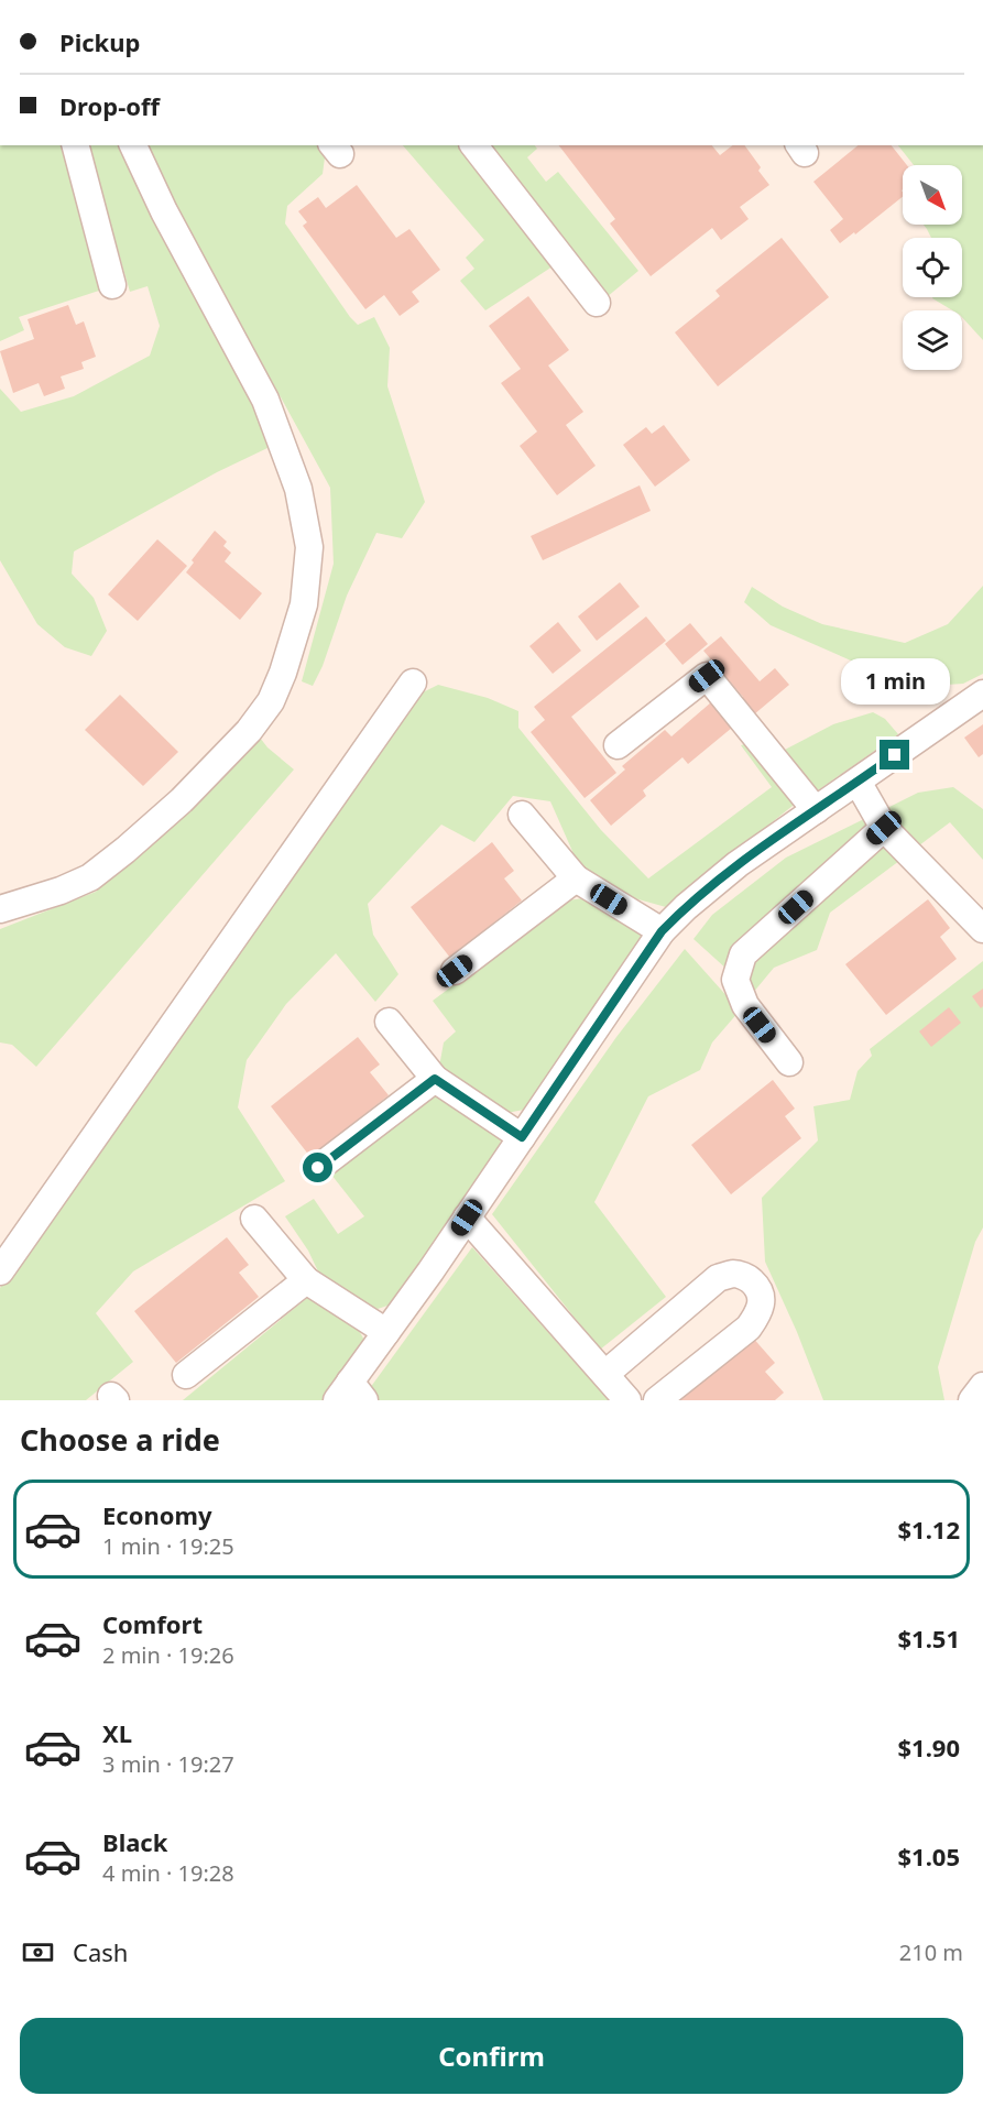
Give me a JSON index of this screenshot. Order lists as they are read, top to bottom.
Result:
{
  "north": "bottom right",
  "page": {
    "banner": ["Pickup", "Drop-off"],
    "bubble": "1 min",
    "heading": "Choose a ride",
    "list": [
      {
        "name": "Economy",
        "note": "1 min · 19:25",
        "value": "$1.12"
      },
      {
        "name": "Comfort",
        "note": "2 min · 19:26",
        "value": "$1.51"
      },
      {
        "name": "XL",
        "note": "3 min · 19:27",
        "value": "$1.90"
      },
      {
        "name": "Black",
        "note": "4 min · 19:28",
        "value": "$1.05"
      }
    ],
    "pay": ["Cash", "210 m"],
    "buttons": "Confirm"
  }
}
